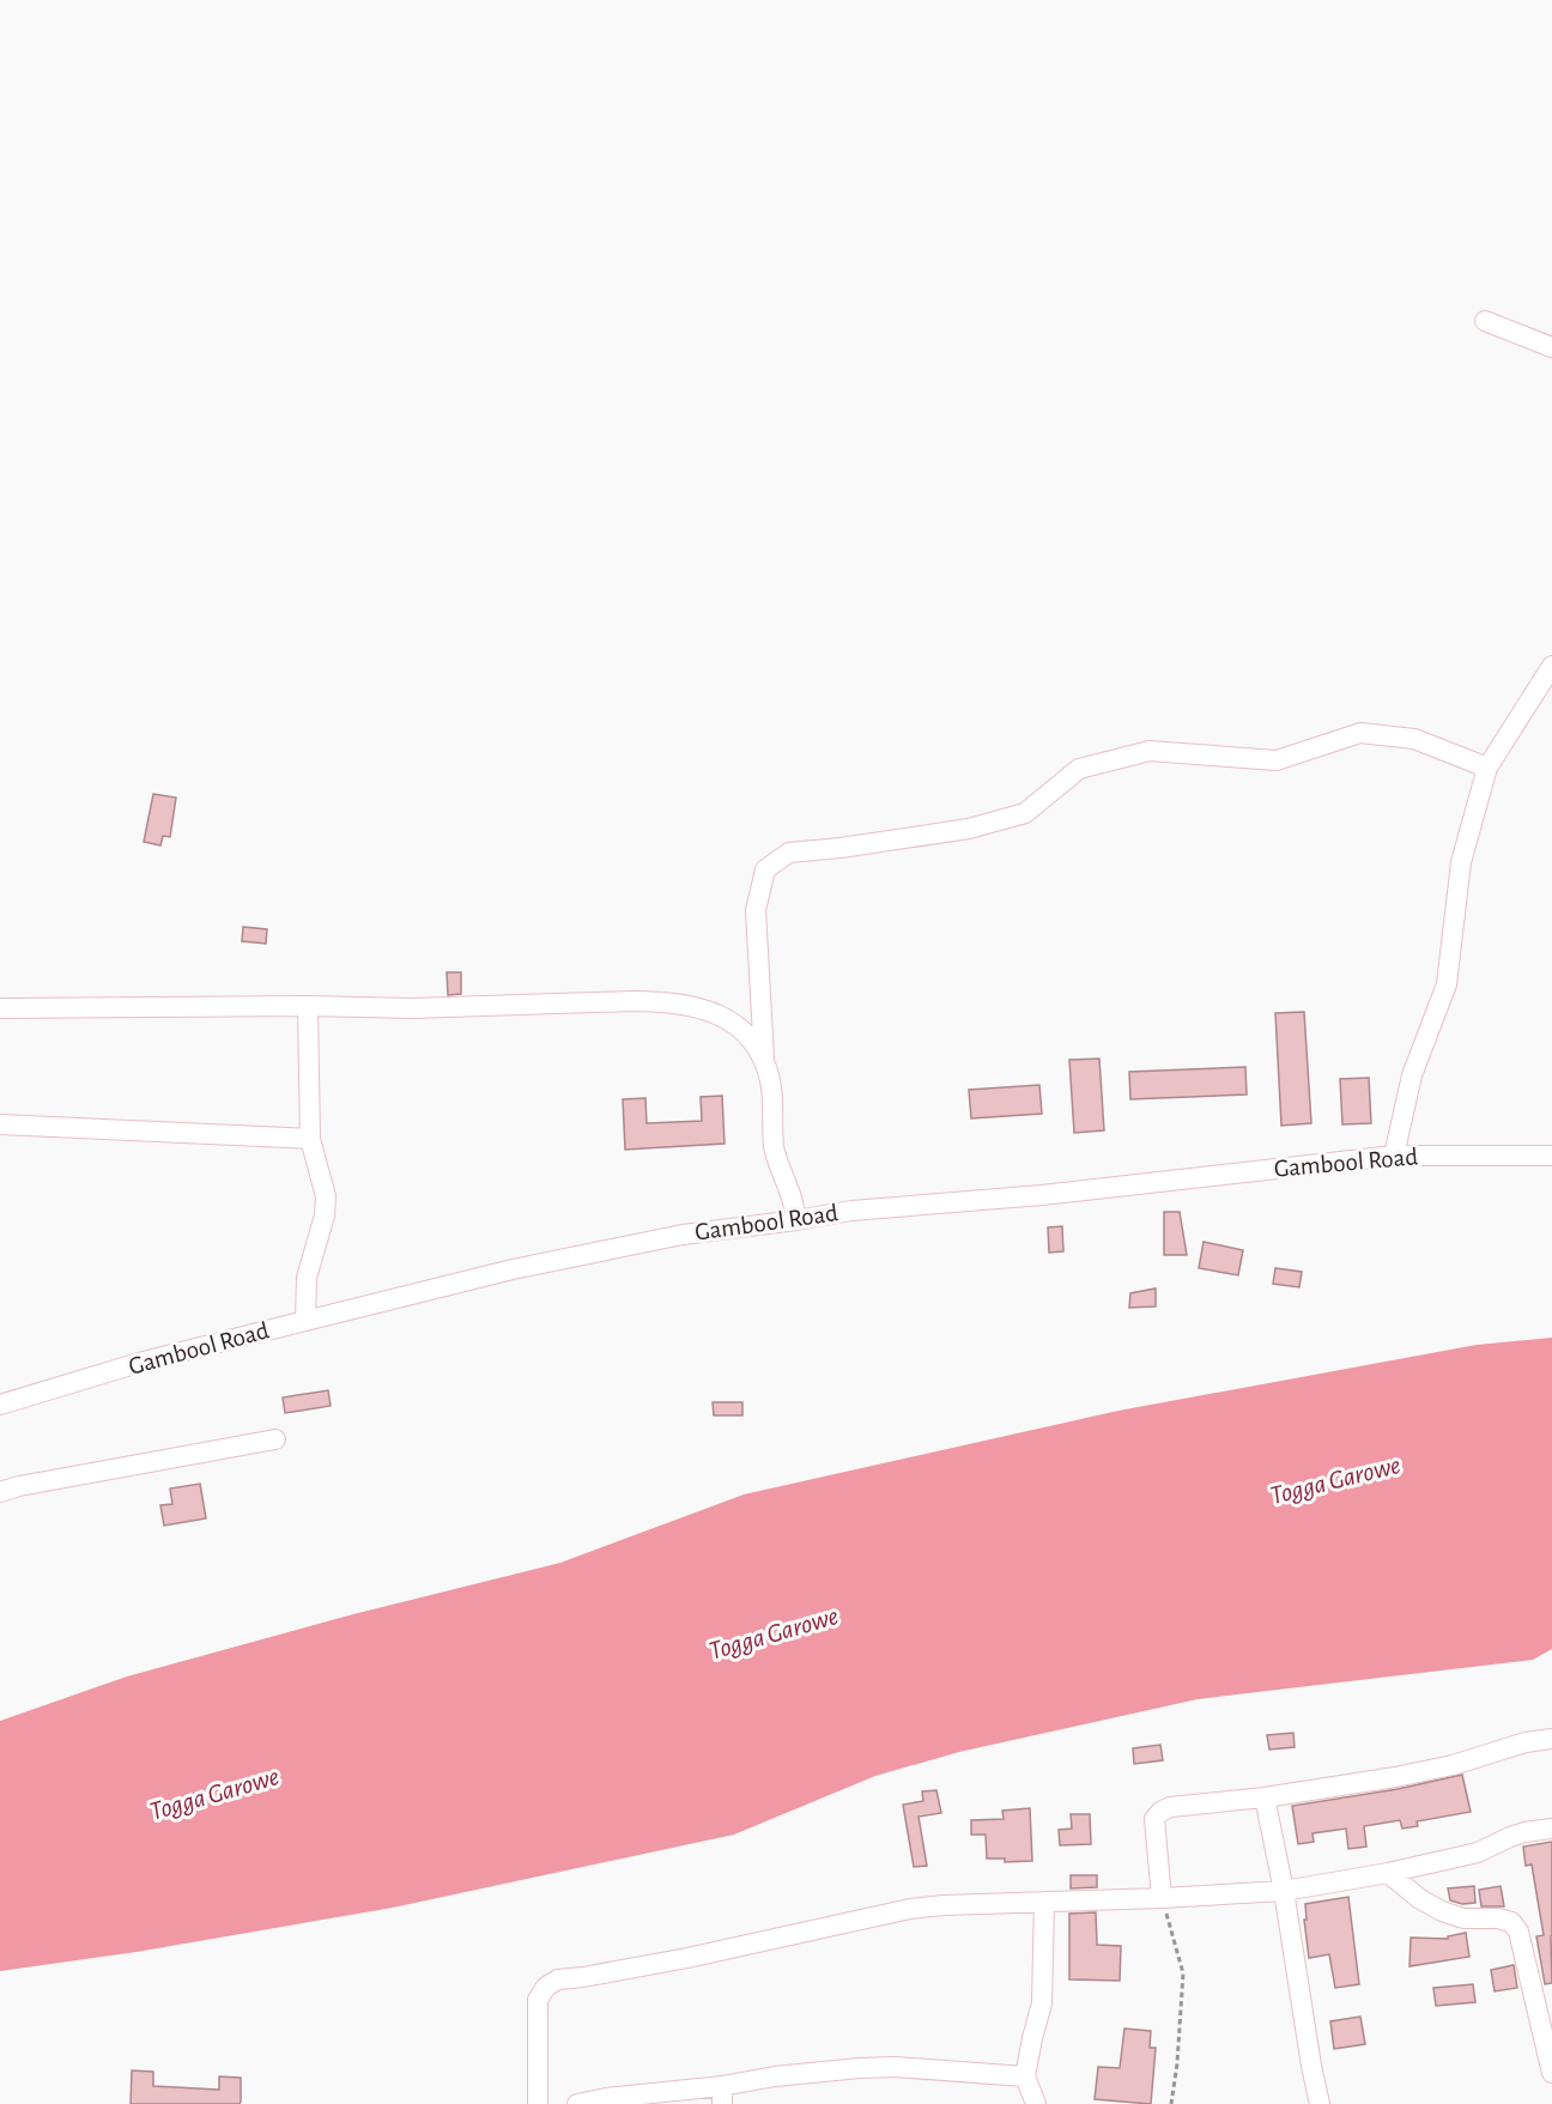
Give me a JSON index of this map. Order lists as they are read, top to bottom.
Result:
{
  "streets": {
    "street": ["Gambool Road"]
  },
  "water": ["Togga Garowe"]
}
